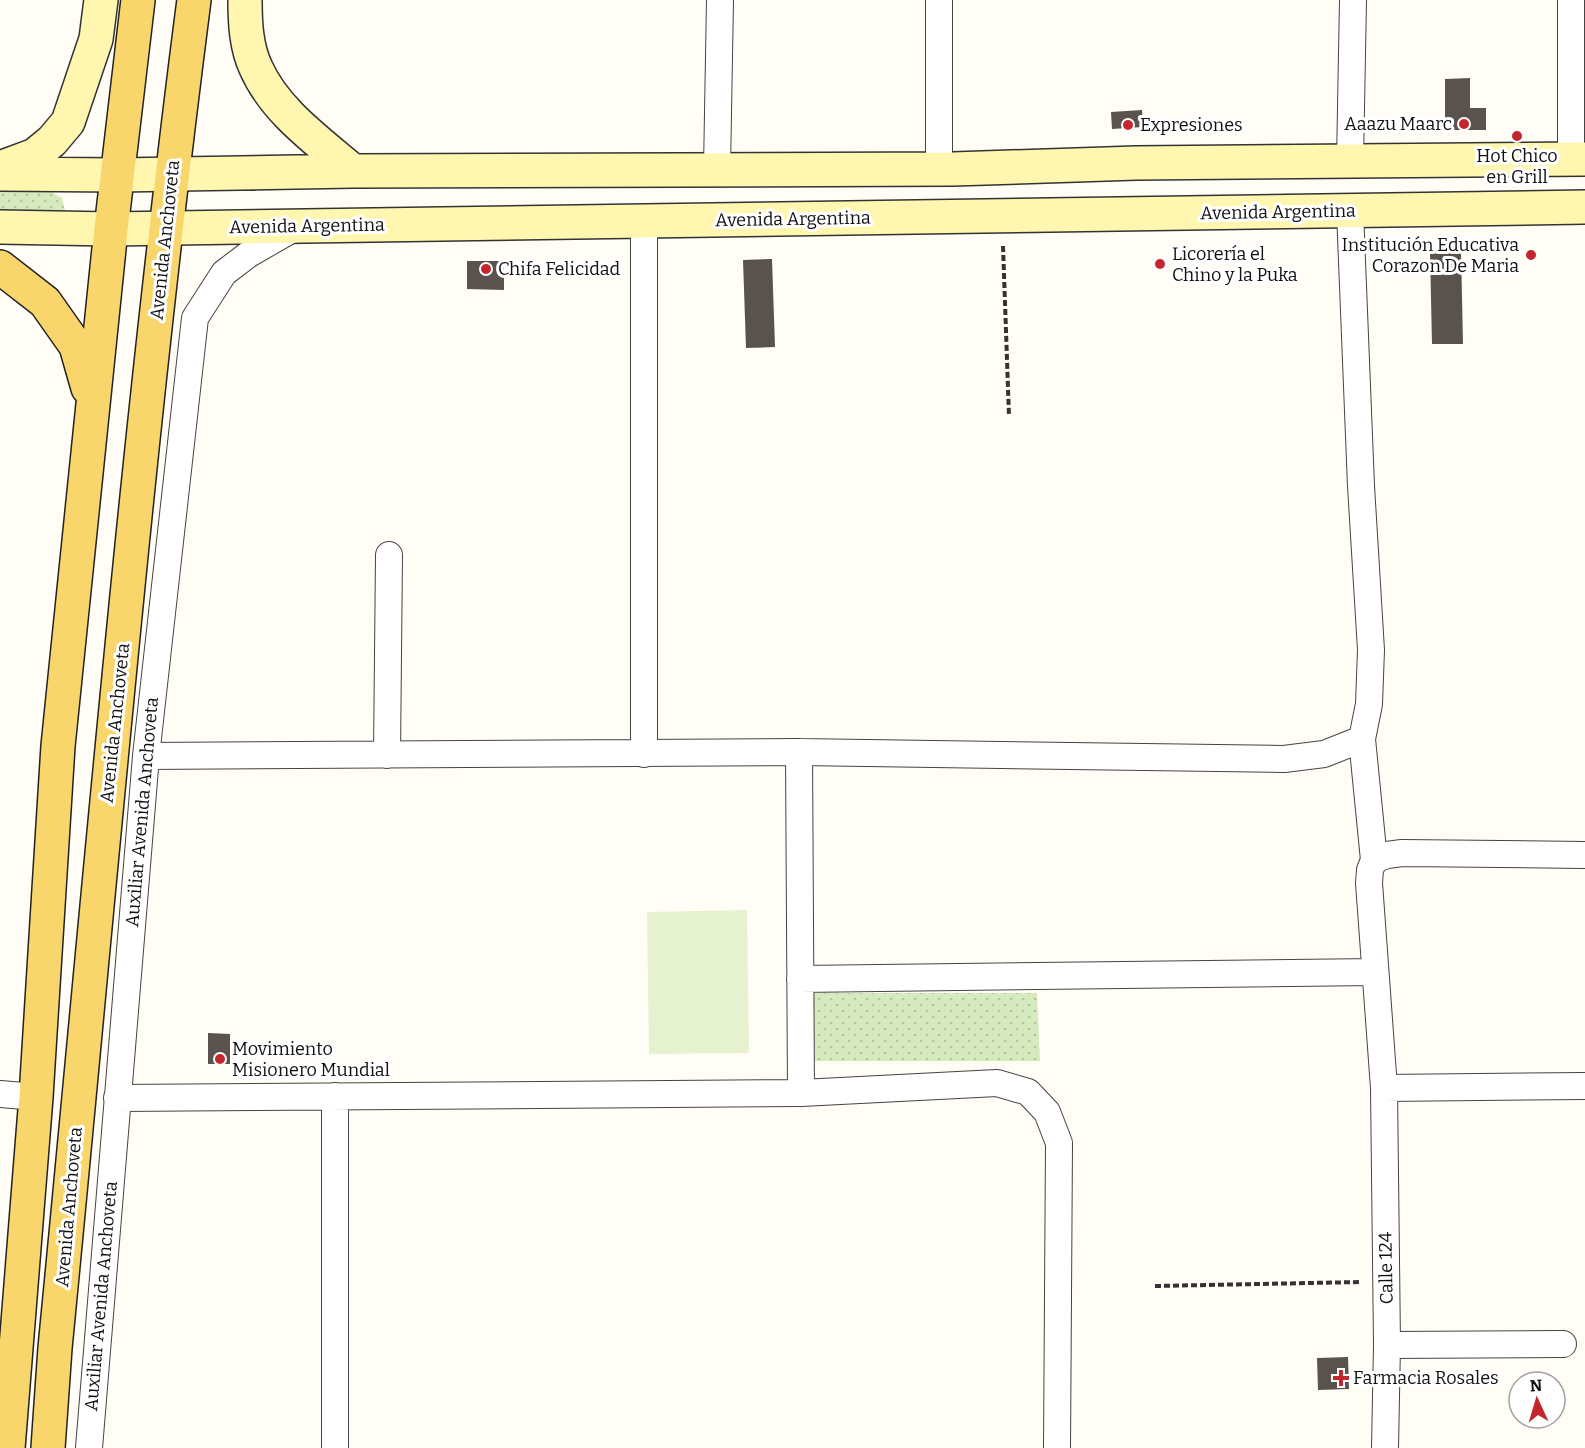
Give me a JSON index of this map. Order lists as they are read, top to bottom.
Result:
{
  "streets": {
    "main road": ["Avenida Argentina", "Avenida Anchoveta"],
    "street": ["Auxiliar Avenida Anchoveta", "Calle 124"]
  },
  "crossings": [
    ["Avenida Argentina", "Avenida Anchoveta"],
    ["Avenida Argentina", "Auxiliar Avenida Anchoveta"],
    ["Avenida Argentina", "Calle 124"]
  ],
  "places": {
    "other": [
      "Aaazu Maarc",
      "Expresiones",
      "Hot Chico en Grill",
      "Institución Educativa Corazon De Maria",
      "Licorería el Chino y la Puka",
      "Chifa Felicidad",
      "Movimiento Misionero Mundial"
    ],
    "health": ["Farmacia Rosales"]
  },
  "north": "top"
}
